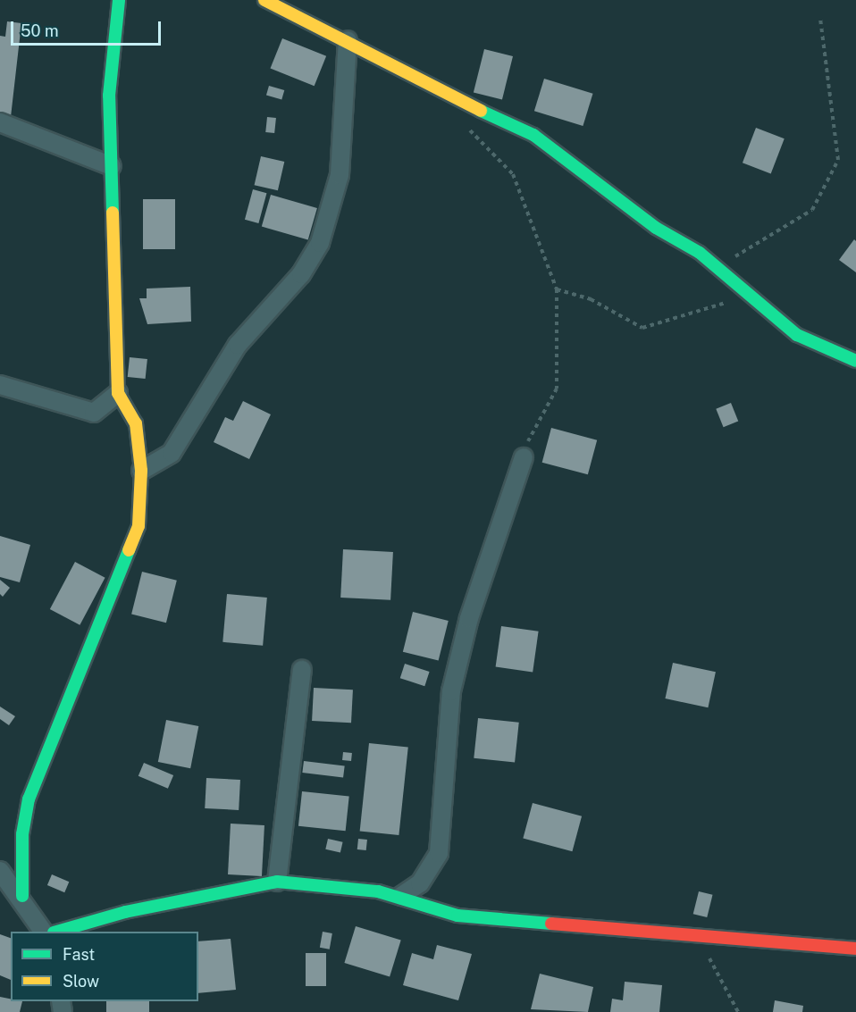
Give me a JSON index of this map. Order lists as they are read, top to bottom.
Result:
{
  "legend": ["Fast", "Slow"],
  "scale_bar": "50 m"
}
